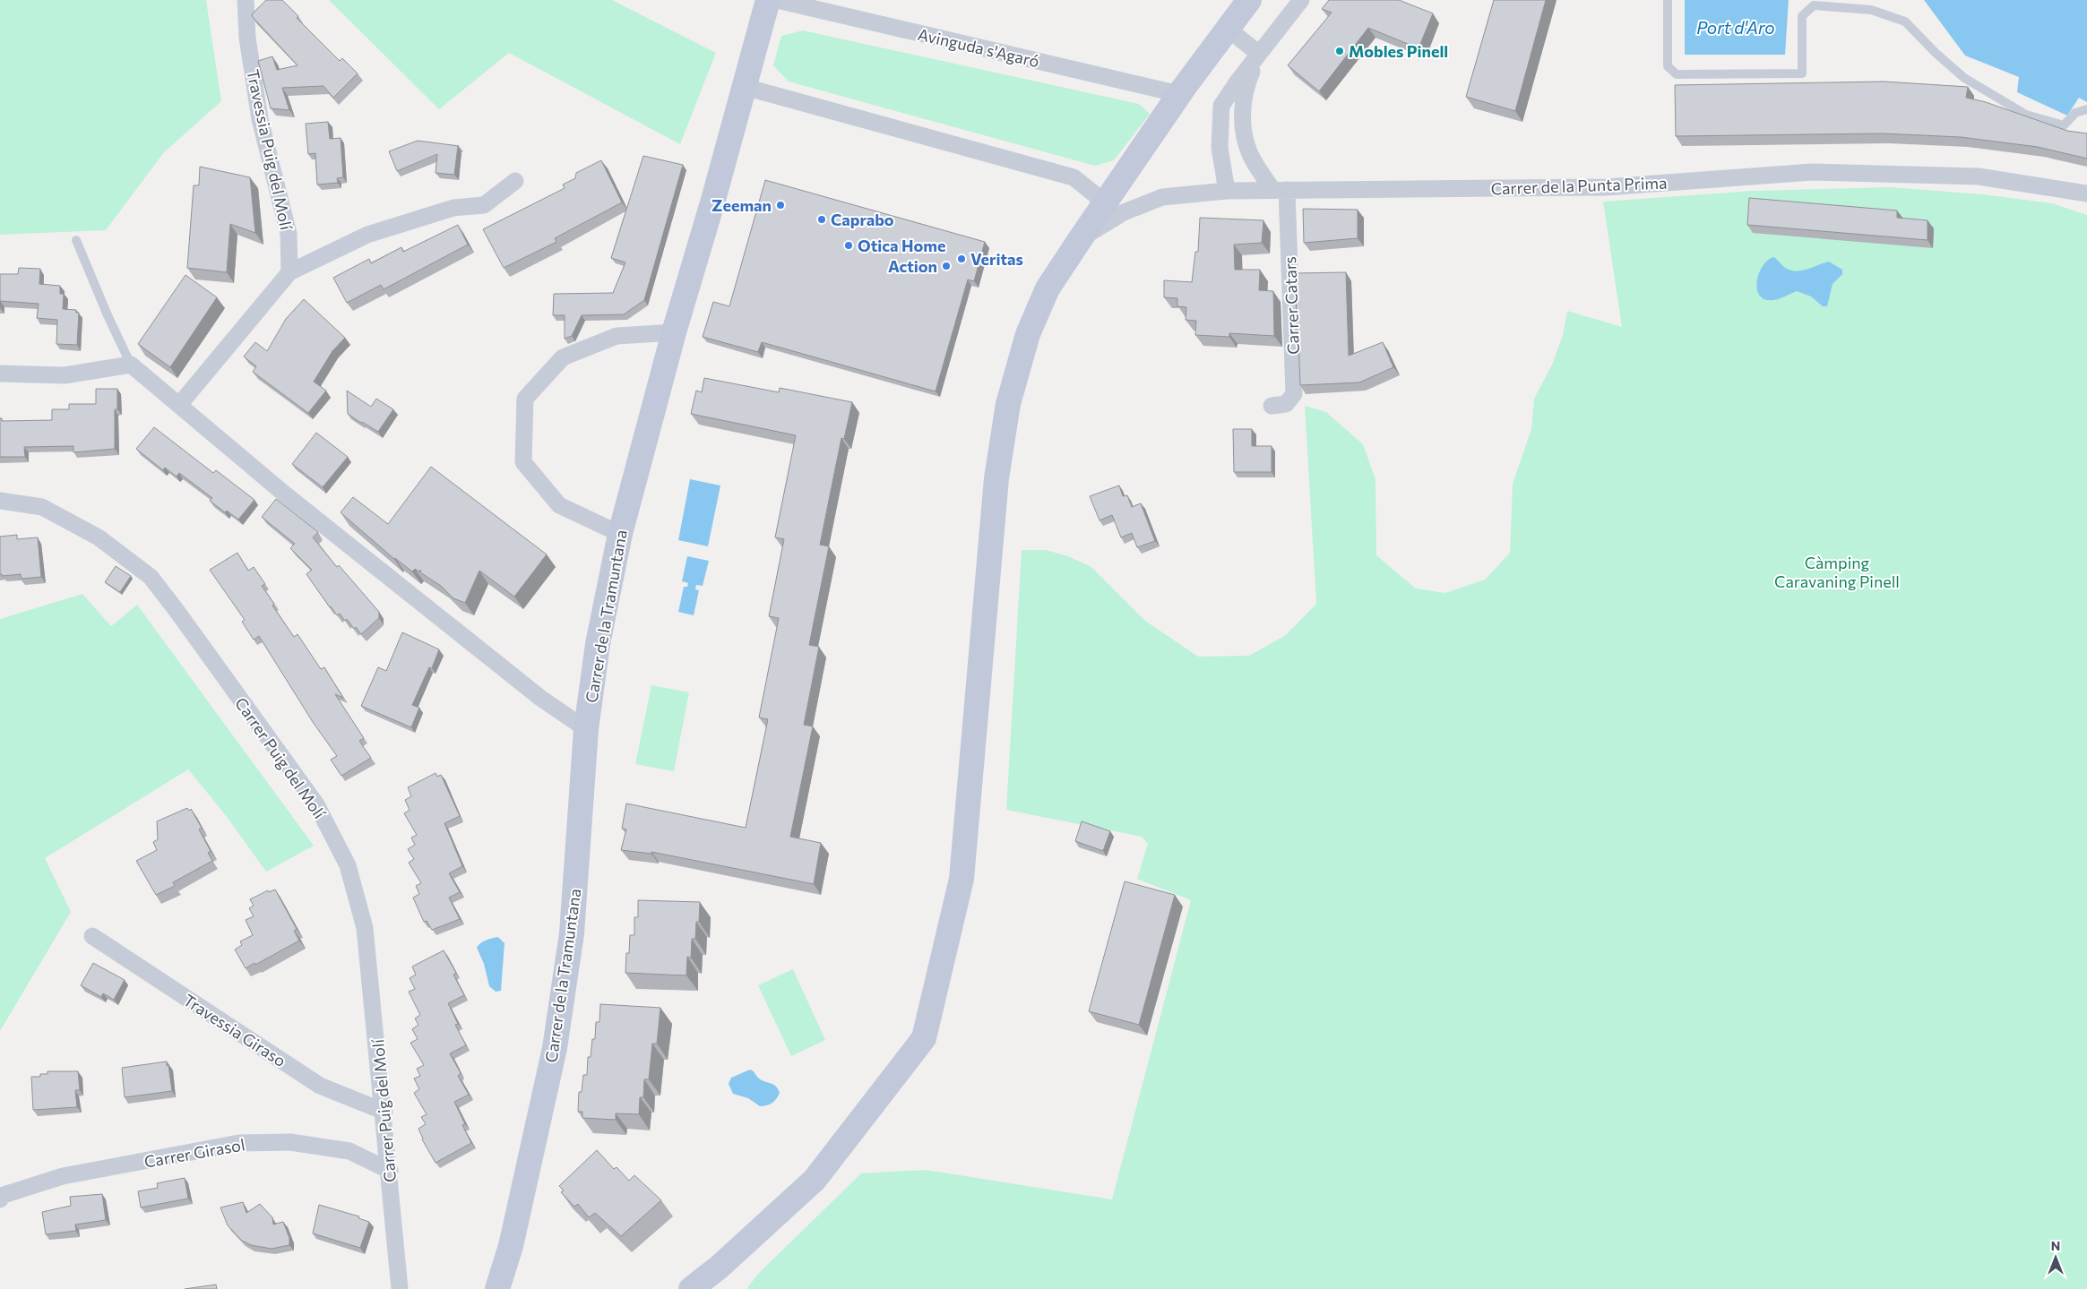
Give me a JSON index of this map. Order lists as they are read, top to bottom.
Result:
{
  "streets": {
    "main road": ["Carrer de la Tramuntana"],
    "street": [
      "Avinguda s'Agaró",
      "Travessia Puig del Molí",
      "Carrer de la Punta Prima",
      "Carrer Catars",
      "Carrer Puig del Molí",
      "Travessia Giraso",
      "Carrer Girasol"
    ]
  },
  "crossings": [
    ["Carrer de la Punta Prima", "Carrer Catars"],
    ["Carrer Puig del Molí", "Travessia Giraso"],
    ["Carrer Puig del Molí", "Carrer Girasol"]
  ],
  "water": ["Port d'Aro"],
  "parks": ["Càmping Caravaning Pinell"],
  "places": [
    "Mobles Pinell",
    "Zeeman",
    "Caprabo",
    "Otica Home",
    "Veritas",
    "Action"
  ],
  "north": "top"
}
